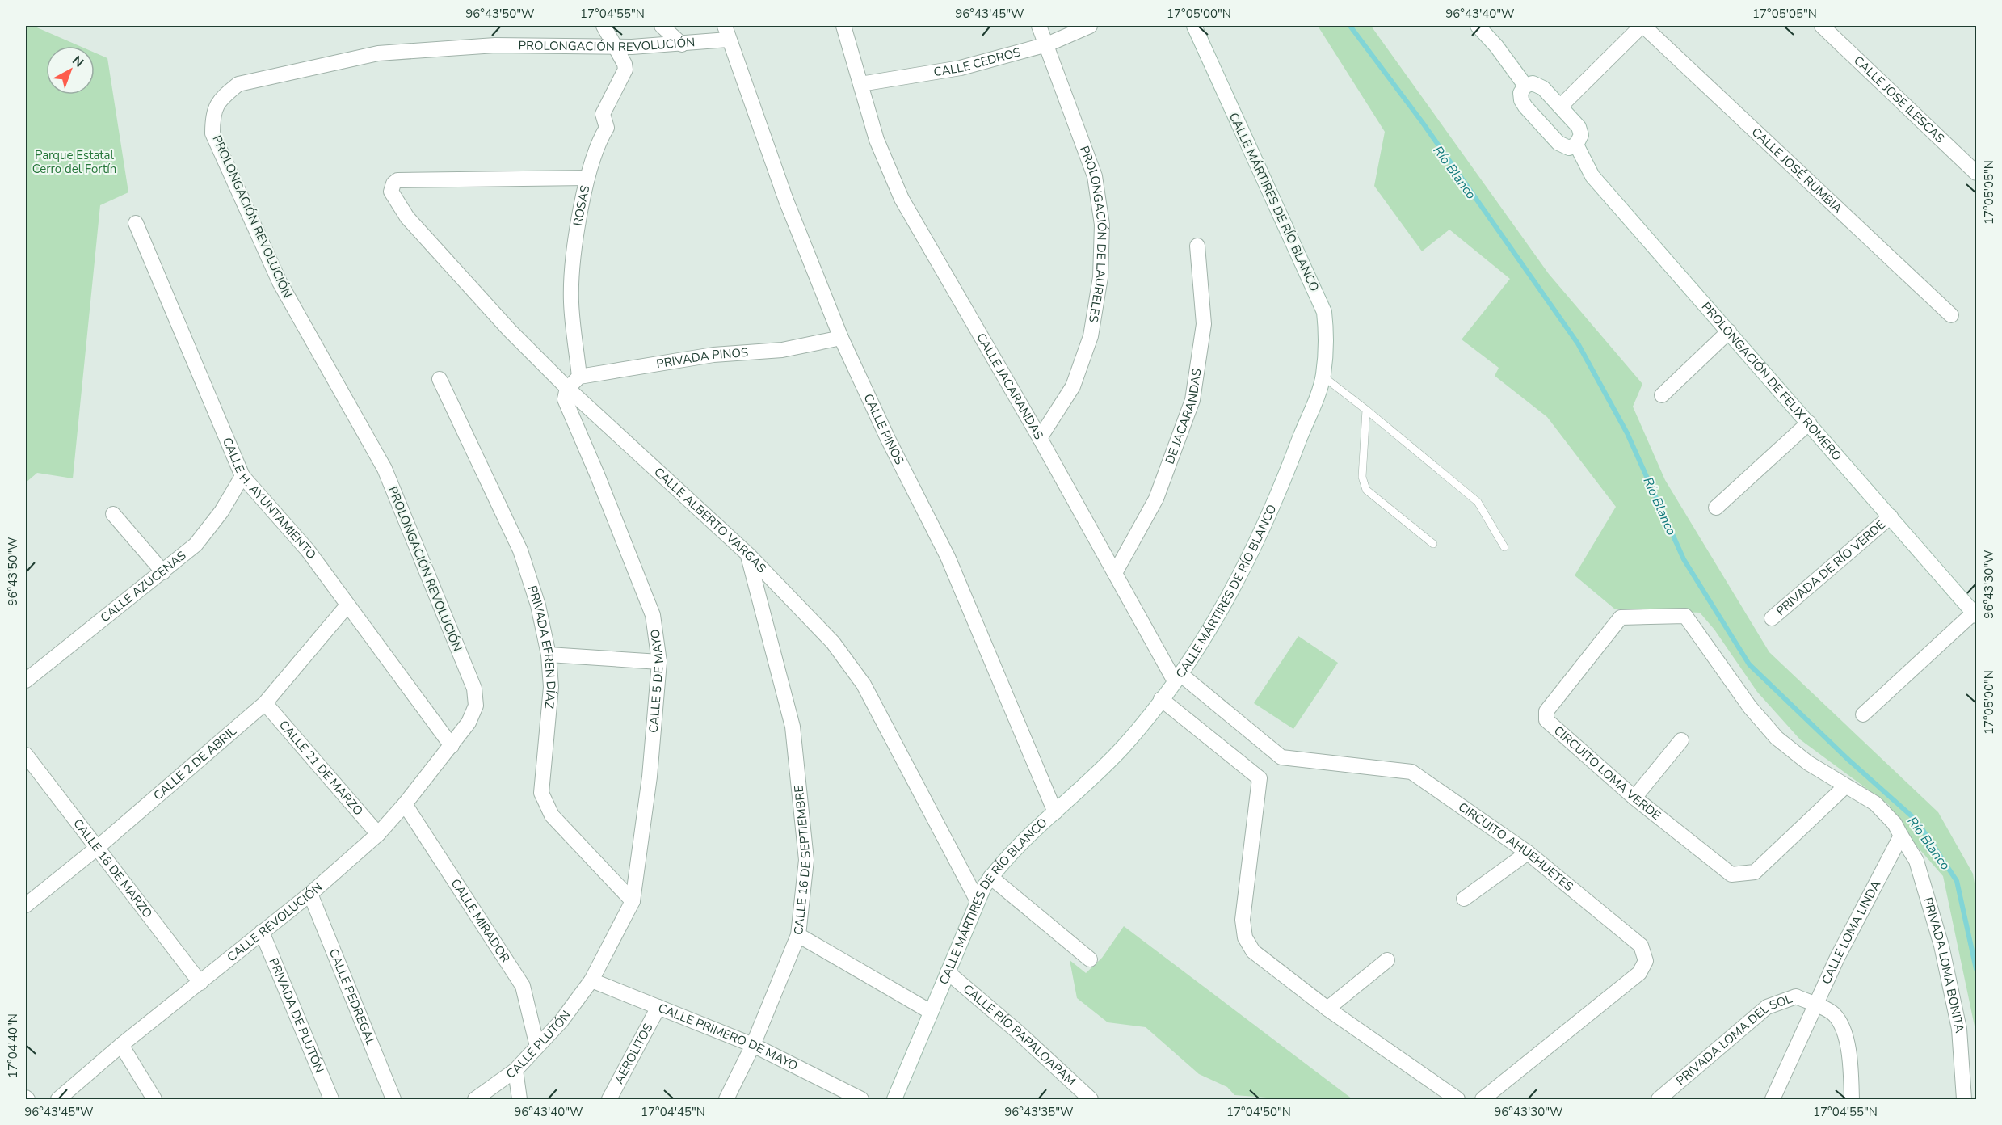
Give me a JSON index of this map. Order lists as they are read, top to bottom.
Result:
{
  "streets": {
    "street": [
      "PROLONGACIÓN REVOLUCIÓN",
      "CALLE CEDROS",
      "CALLE JOSÉ ILESCAS",
      "CALLE JOSÉ RUMBIA",
      "CALLE MÁRTIRES DE RÍO BLANCO",
      "ROSAS",
      "PROLONGACIÓN DE LAURELES",
      "PRIVADA PINOS",
      "PROLONGACIÓN DE FÉLIX ROMERO",
      "CALLE JACARANDAS",
      "DE JACARANDAS",
      "CALLE PINOS",
      "CALLE H. AYUNTAMIENTO",
      "CALLE ALBERTO VARGAS",
      "PRIVADA DE RÍO VERDE",
      "CALLE AZUCENAS",
      "PRIVADA EFREN DÍAZ",
      "CALLE 5 DE MAYO",
      "CALLE 2 DE ABRIL",
      "CALLE 21 DE MARZO",
      "CIRCUITO LOMA VERDE",
      "CIRCUITO AHUEHUETES",
      "CALLE 16 DE SEPTIEMBRE",
      "CALLE 18 DE MARZO",
      "CALLE MIRADOR",
      "CALLE REVOLUCIÓN",
      "CALLE LOMA LINDA",
      "PRIVADA LOMA BONITA",
      "CALLE PEDREGAL",
      "PRIVADA DE PLUTÓN",
      "CALLE RÍO PAPALOAPAM",
      "CALLE PRIMERO DE MAYO",
      "PRIVADA LOMA DEL SOL",
      "CALLE PLUTÓN",
      "AEROLITOS"
    ]
  },
  "crossings": [
    ["PROLONGACIÓN REVOLUCIÓN", "ROSAS"],
    ["PROLONGACIÓN REVOLUCIÓN", "CALLE PINOS"],
    ["PROLONGACIÓN REVOLUCIÓN", "CALLE REVOLUCIÓN"],
    ["CALLE CEDROS", "PROLONGACIÓN DE LAURELES"],
    ["CALLE CEDROS", "CALLE JACARANDAS"],
    ["CALLE MÁRTIRES DE RÍO BLANCO", "CALLE JACARANDAS"],
    ["CALLE MÁRTIRES DE RÍO BLANCO", "CALLE PINOS"],
    ["CALLE MÁRTIRES DE RÍO BLANCO", "CALLE ALBERTO VARGAS"],
    ["CALLE MÁRTIRES DE RÍO BLANCO", "CIRCUITO AHUEHUETES"],
    ["CALLE MÁRTIRES DE RÍO BLANCO", "CALLE RÍO PAPALOAPAM"],
    ["ROSAS", "PRIVADA PINOS"],
    ["ROSAS", "CALLE ALBERTO VARGAS"],
    ["PROLONGACIÓN DE LAURELES", "CALLE JACARANDAS"],
    ["PRIVADA PINOS", "CALLE PINOS"],
    ["PROLONGACIÓN DE FÉLIX ROMERO", "PRIVADA DE RÍO VERDE"],
    ["CALLE JACARANDAS", "DE JACARANDAS"],
    ["CALLE JACARANDAS", "CIRCUITO AHUEHUETES"],
    ["CALLE H. AYUNTAMIENTO", "CALLE AZUCENAS"],
    ["CALLE H. AYUNTAMIENTO", "CALLE 2 DE ABRIL"],
    ["CALLE H. AYUNTAMIENTO", "CALLE REVOLUCIÓN"],
    ["CALLE ALBERTO VARGAS", "CALLE 5 DE MAYO"],
    ["CALLE ALBERTO VARGAS", "CALLE 16 DE SEPTIEMBRE"],
    ["PRIVADA EFREN DÍAZ", "CALLE 5 DE MAYO"],
    ["CALLE 5 DE MAYO", "CALLE PRIMERO DE MAYO"],
    ["CALLE 5 DE MAYO", "CALLE PLUTÓN"],
    ["CALLE 2 DE ABRIL", "CALLE 21 DE MARZO"],
    ["CALLE 2 DE ABRIL", "CALLE 18 DE MARZO"],
    ["CALLE 21 DE MARZO", "CALLE REVOLUCIÓN"],
    ["CALLE 16 DE SEPTIEMBRE", "CALLE PRIMERO DE MAYO"],
    ["CALLE 18 DE MARZO", "CALLE REVOLUCIÓN"],
    ["CALLE MIRADOR", "CALLE REVOLUCIÓN"],
    ["CALLE MIRADOR", "CALLE PLUTÓN"],
    ["CALLE REVOLUCIÓN", "CALLE PEDREGAL"],
    ["CALLE REVOLUCIÓN", "PRIVADA DE PLUTÓN"],
    ["CALLE LOMA LINDA", "PRIVADA LOMA BONITA"],
    ["CALLE LOMA LINDA", "PRIVADA LOMA DEL SOL"],
    ["CALLE PRIMERO DE MAYO", "CALLE PLUTÓN"],
    ["CALLE PRIMERO DE MAYO", "AEROLITOS"]
  ],
  "water": ["Río Blanco"],
  "parks": ["Parque Estatal Cerro del Fortín"],
  "north": "top right",
  "coordinates": [
    "96°43'50\"W",
    "17°04'55\"N",
    "96°43'45\"W",
    "17°05'00\"N",
    "96°43'40\"W",
    "17°05'05\"N",
    "96°43'30\"W",
    "17°04'40\"N",
    "17°04'45\"N",
    "96°43'35\"W",
    "17°04'50\"N"
  ]
}
